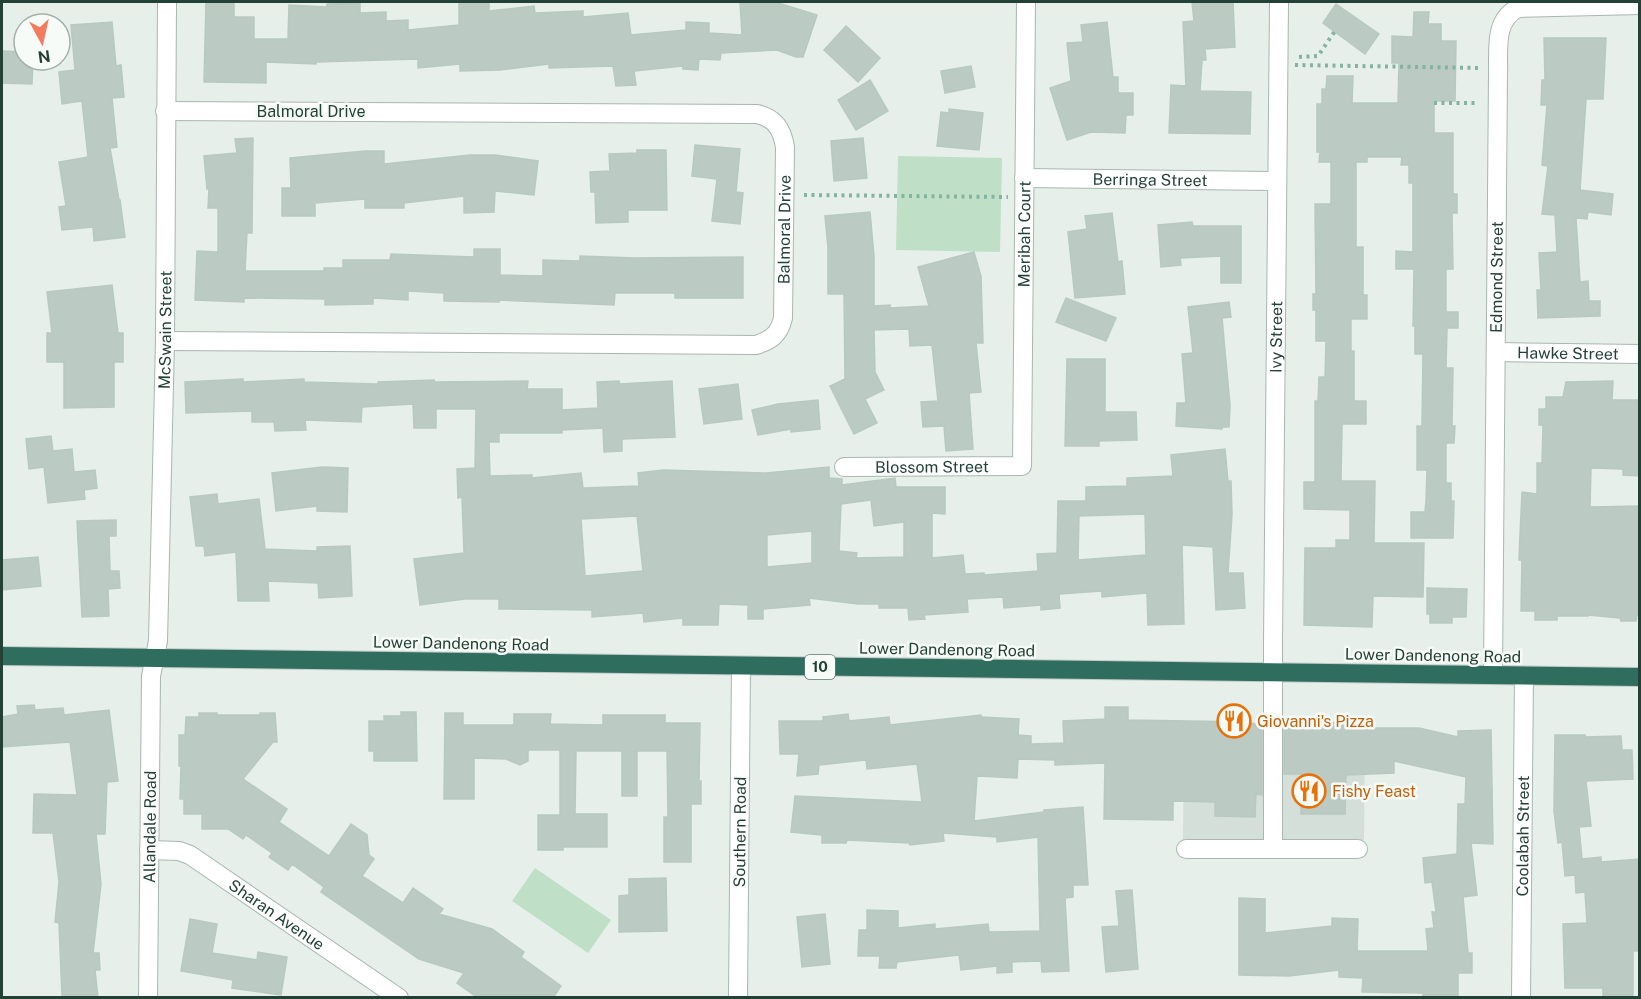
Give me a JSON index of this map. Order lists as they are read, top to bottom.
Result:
{
  "streets": {
    "highway": ["Lower Dandenong Road", "10"],
    "street": [
      "Balmoral Drive",
      "Berringa Street",
      "Meribah Court",
      "Edmond Street",
      "McSwain Street",
      "Ivy Street",
      "Hawke Street",
      "Blossom Street",
      "Allandale Road",
      "Southern Road",
      "Coolabah Street",
      "Sharan Avenue"
    ]
  },
  "crossings": [
    ["Balmoral Drive", "McSwain Street"],
    ["Berringa Street", "Meribah Court"],
    ["Berringa Street", "Ivy Street"],
    ["Meribah Court", "Blossom Street"],
    ["Edmond Street", "Hawke Street"],
    ["Edmond Street", "Lower Dandenong Road"],
    ["McSwain Street", "Lower Dandenong Road"],
    ["McSwain Street", "Allandale Road"],
    ["Ivy Street", "Lower Dandenong Road"],
    ["Lower Dandenong Road", "Allandale Road"],
    ["Lower Dandenong Road", "Southern Road"],
    ["Lower Dandenong Road", "Coolabah Street"],
    ["Allandale Road", "Sharan Avenue"]
  ],
  "places": {
    "restaurant": ["Giovanni's Pizza", "Fishy Feast"]
  },
  "north": "bottom"
}
